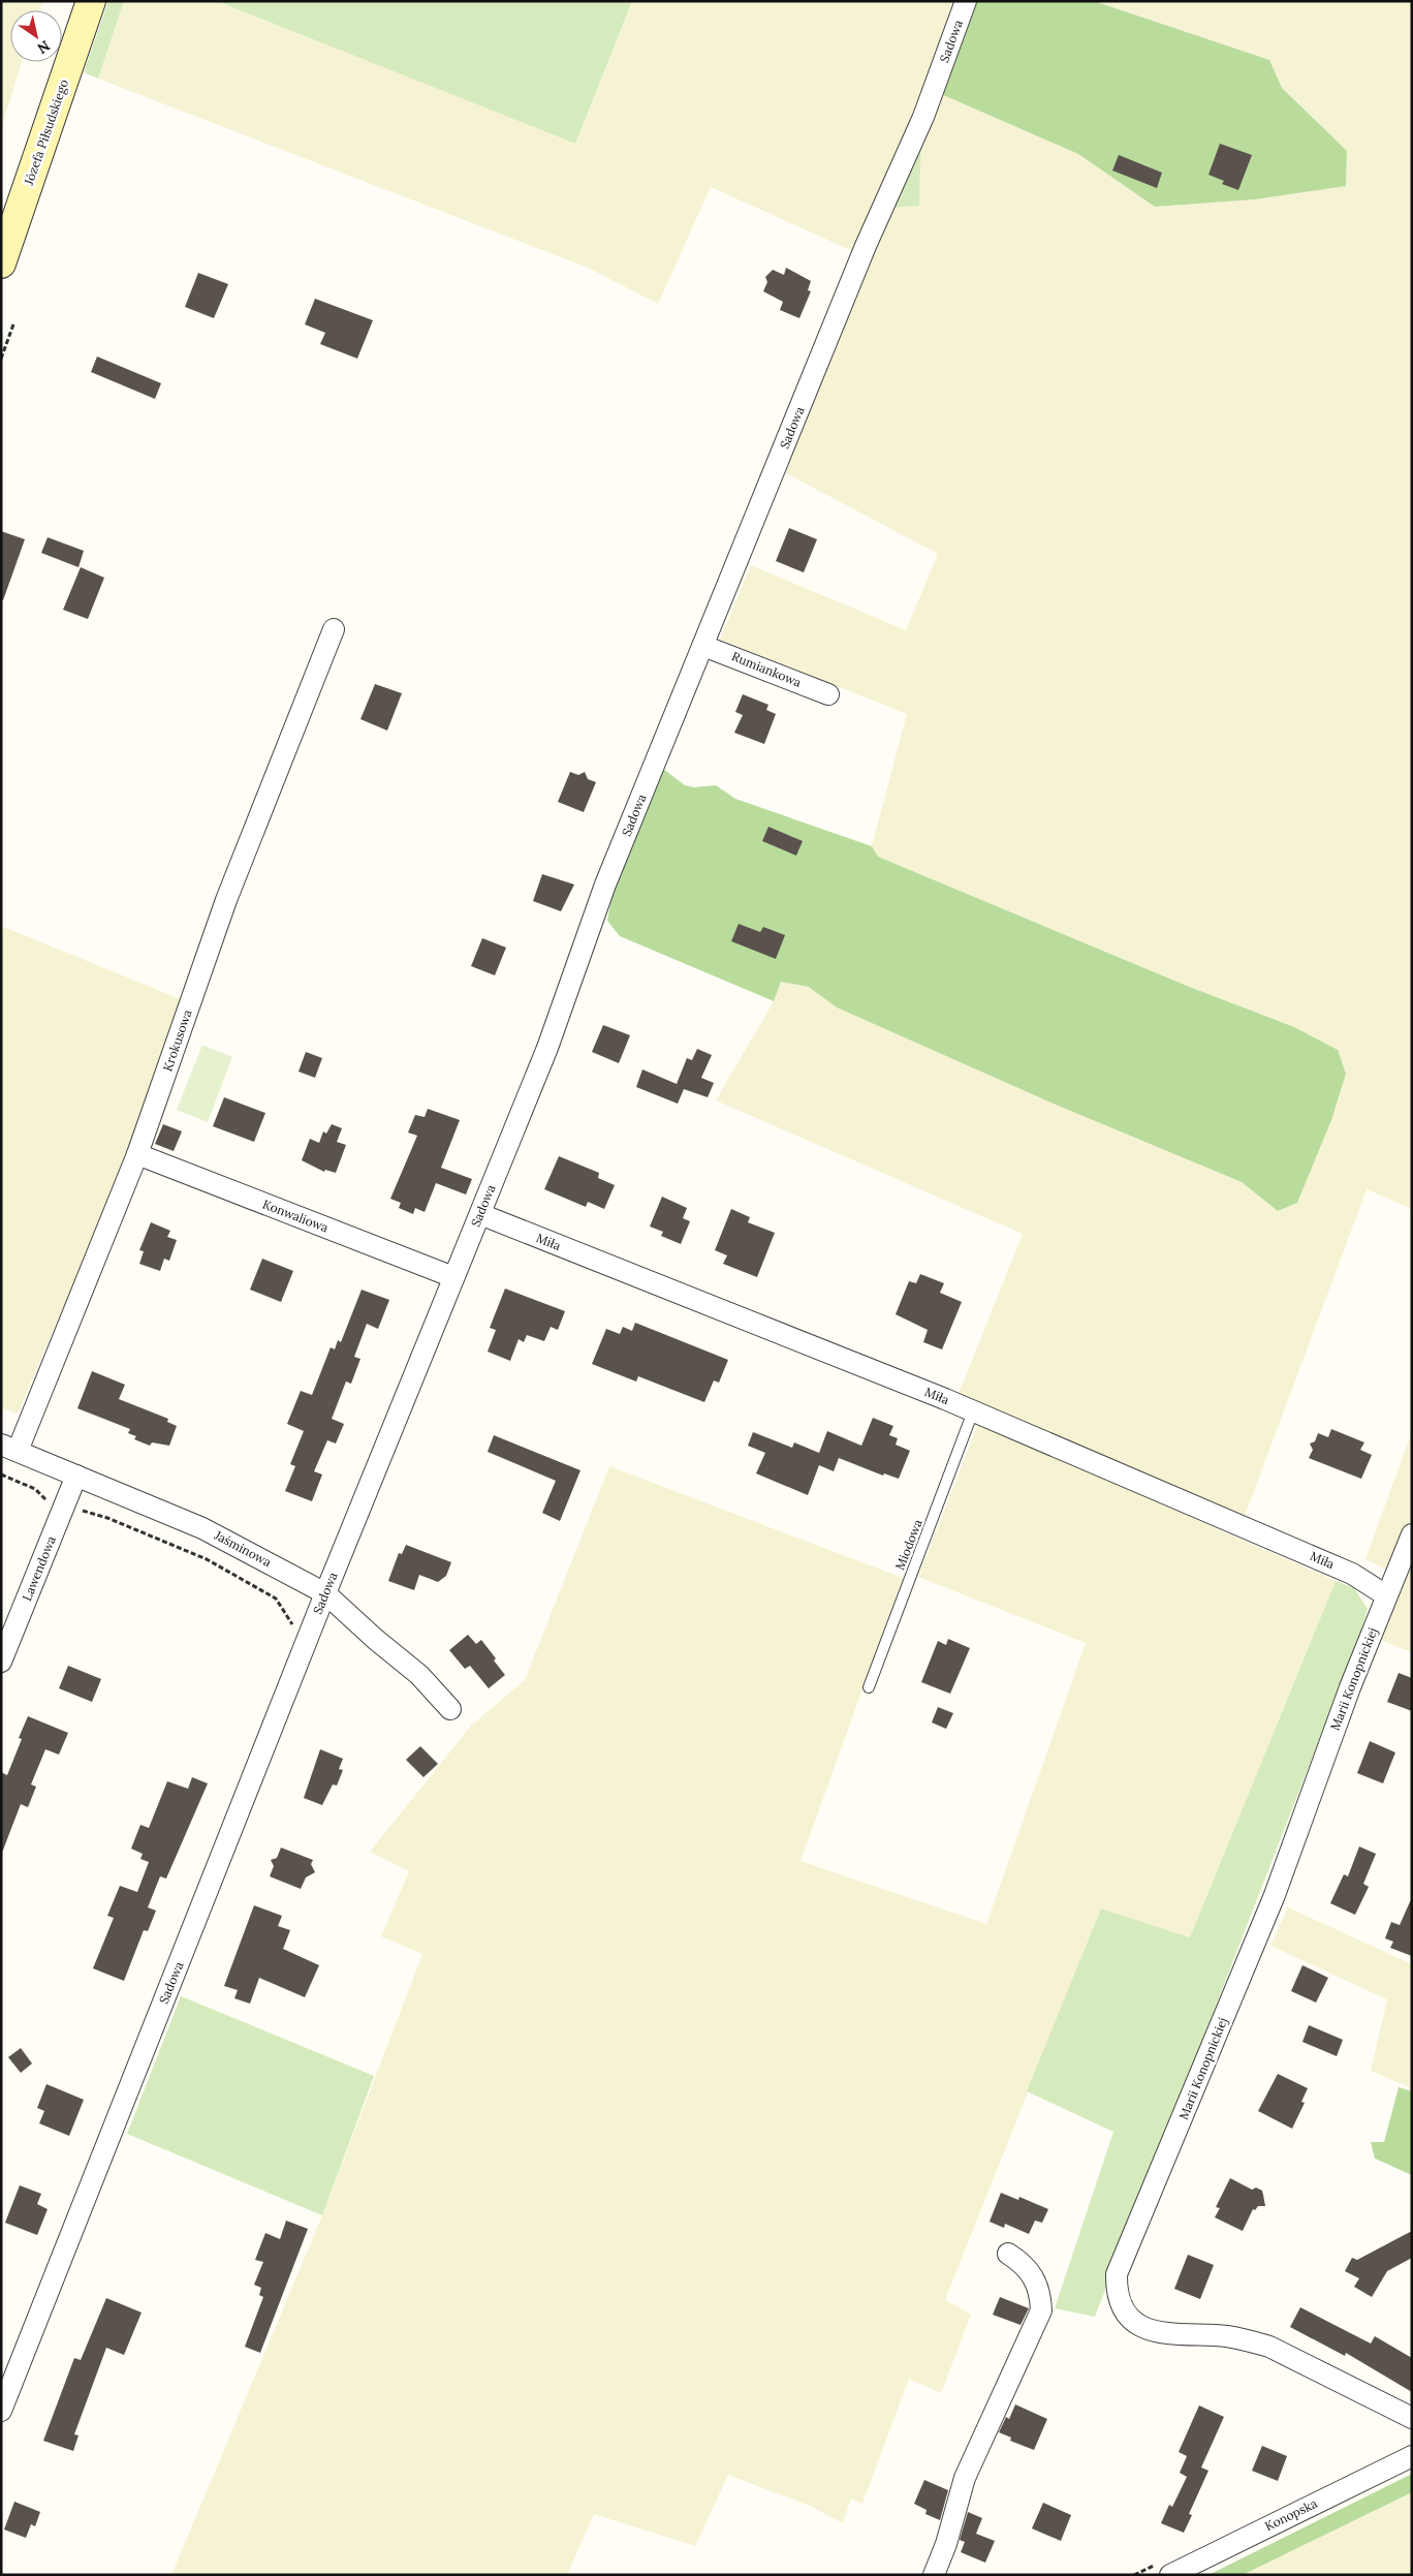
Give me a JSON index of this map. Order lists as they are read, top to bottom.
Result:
{
  "streets": {
    "main road": ["Józefa Piłsudskiego"],
    "street": [
      "Sadowa",
      "Rumiankowa",
      "Krokusowa",
      "Konwaliowa",
      "Miła",
      "Jaśminowa",
      "Lawendowa",
      "Marii Konopnickiej",
      "Konopska"
    ],
    "lane": ["Miodowa"]
  },
  "crossings": [
    ["Sadowa", "Rumiankowa"],
    ["Sadowa", "Konwaliowa"],
    ["Sadowa", "Miła"],
    ["Sadowa", "Jaśminowa"],
    ["Krokusowa", "Konwaliowa"],
    ["Krokusowa", "Jaśminowa"],
    ["Miła", "Miodowa"],
    ["Miła", "Marii Konopnickiej"],
    ["Jaśminowa", "Lawendowa"]
  ],
  "north": "bottom right"
}
